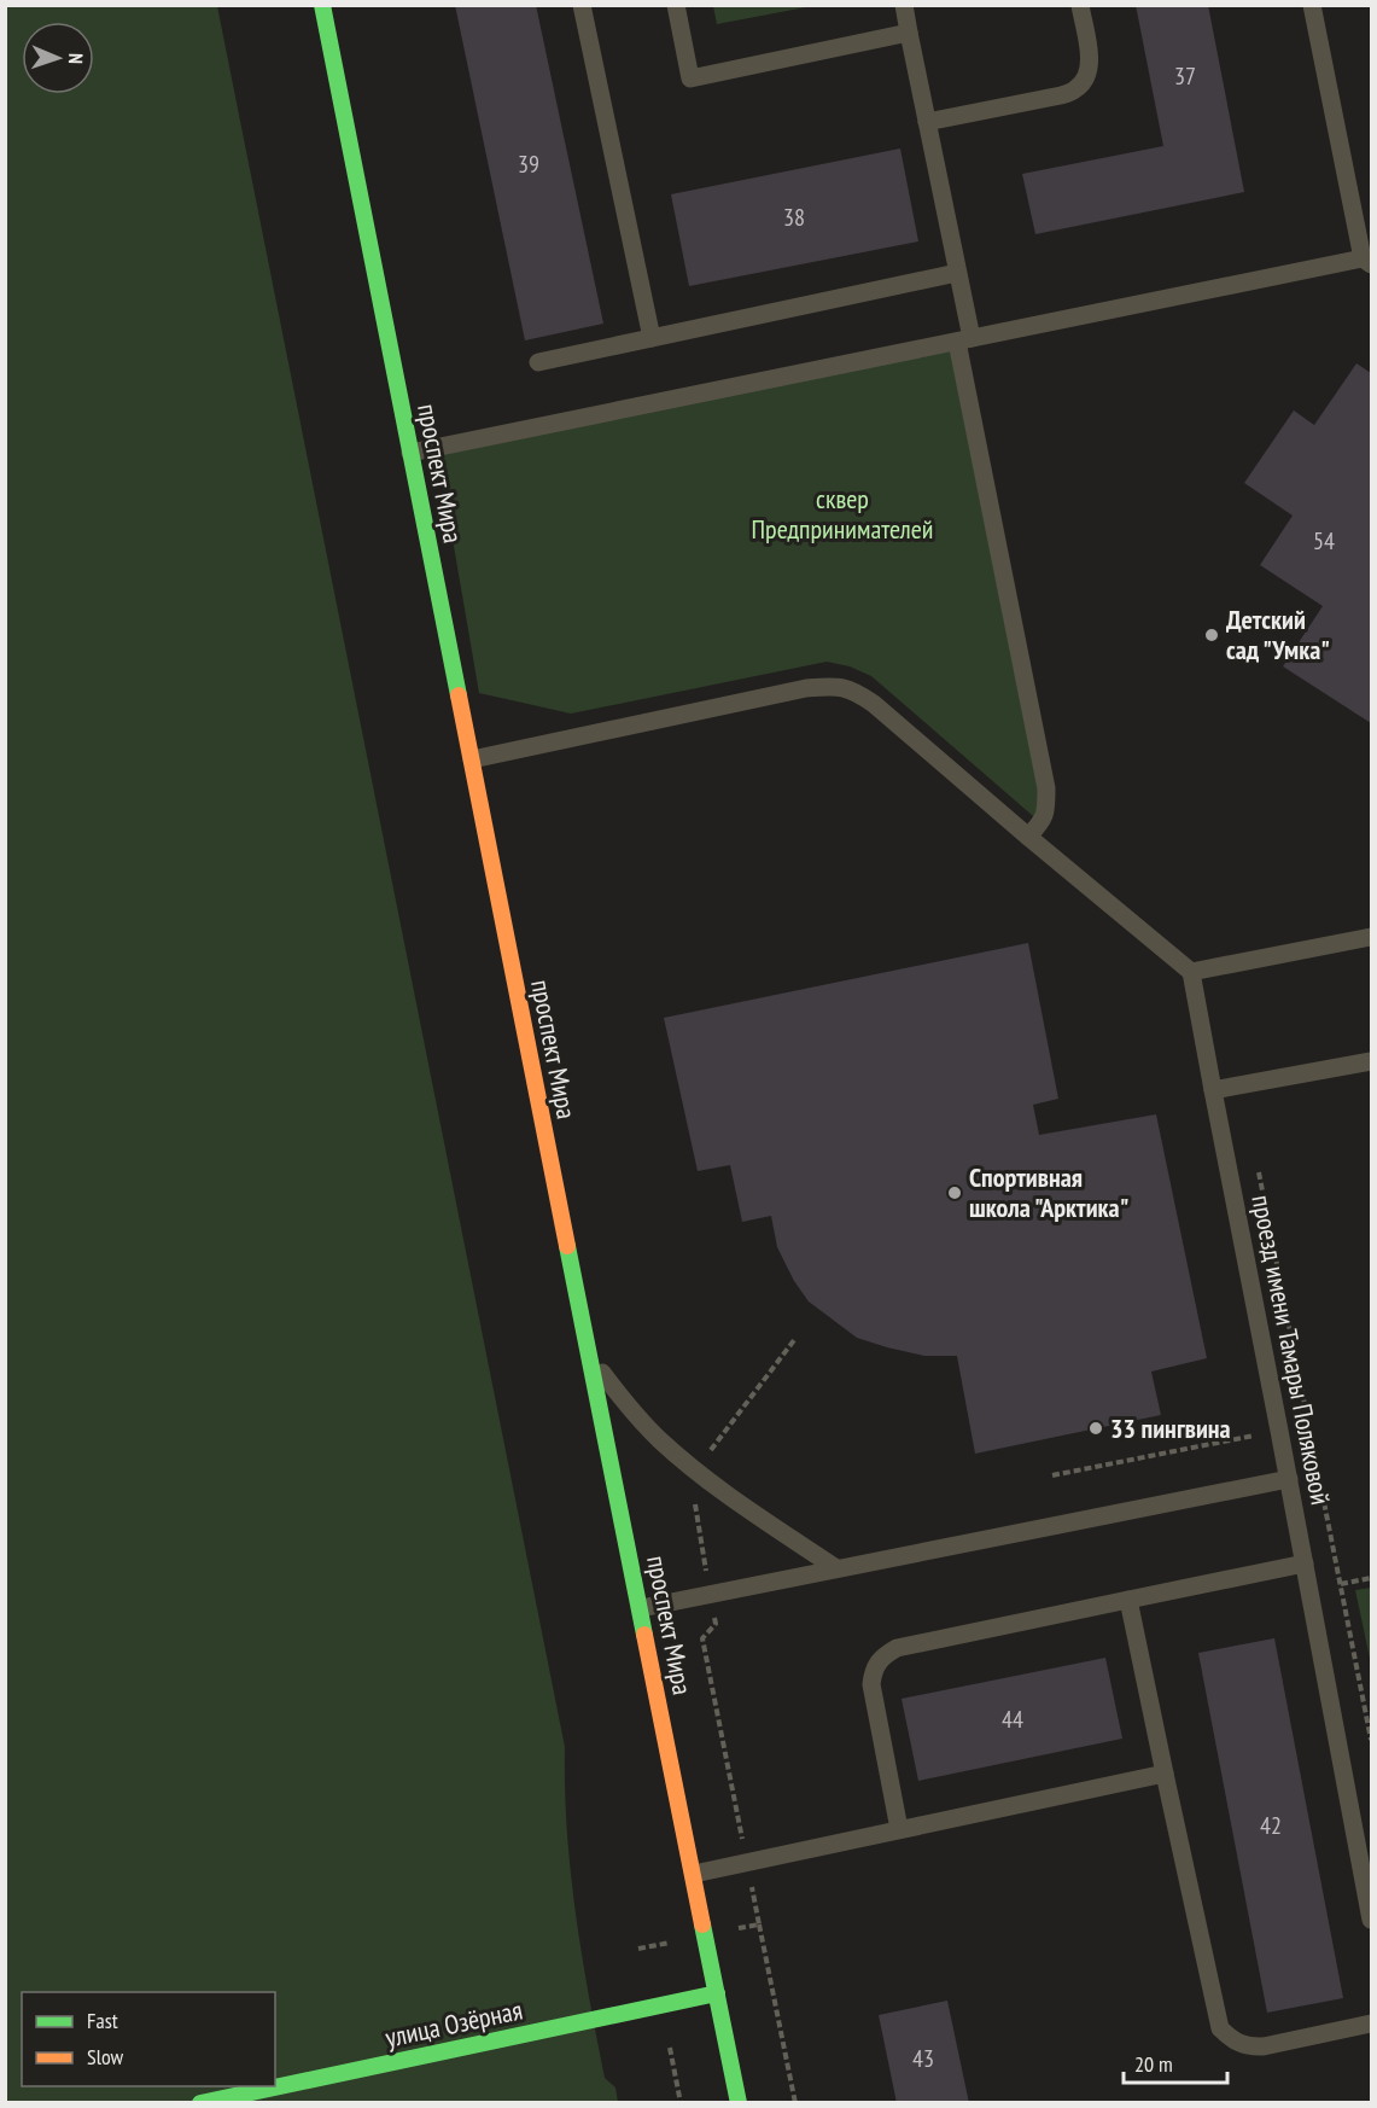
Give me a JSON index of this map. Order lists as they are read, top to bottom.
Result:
{
  "streets": {
    "main road": ["проспект Мира", "улица Озёрная"],
    "lane": ["проезд имени Тамары Поляковой"]
  },
  "crossings": [
    ["проспект Мира", "улица Озёрная"]
  ],
  "parks": ["сквер Предпринимателей"],
  "places": ["Детский сад \"Умка\"", "Спортивная школа \"Арктика\"", "33 пингвина"],
  "house_numbers": [
    "37",
    "39",
    "38",
    "54",
    "44",
    "42",
    "43"
  ],
  "legend": ["Fast", "Slow"],
  "scale_bar": "20 m",
  "north": "right"
}
